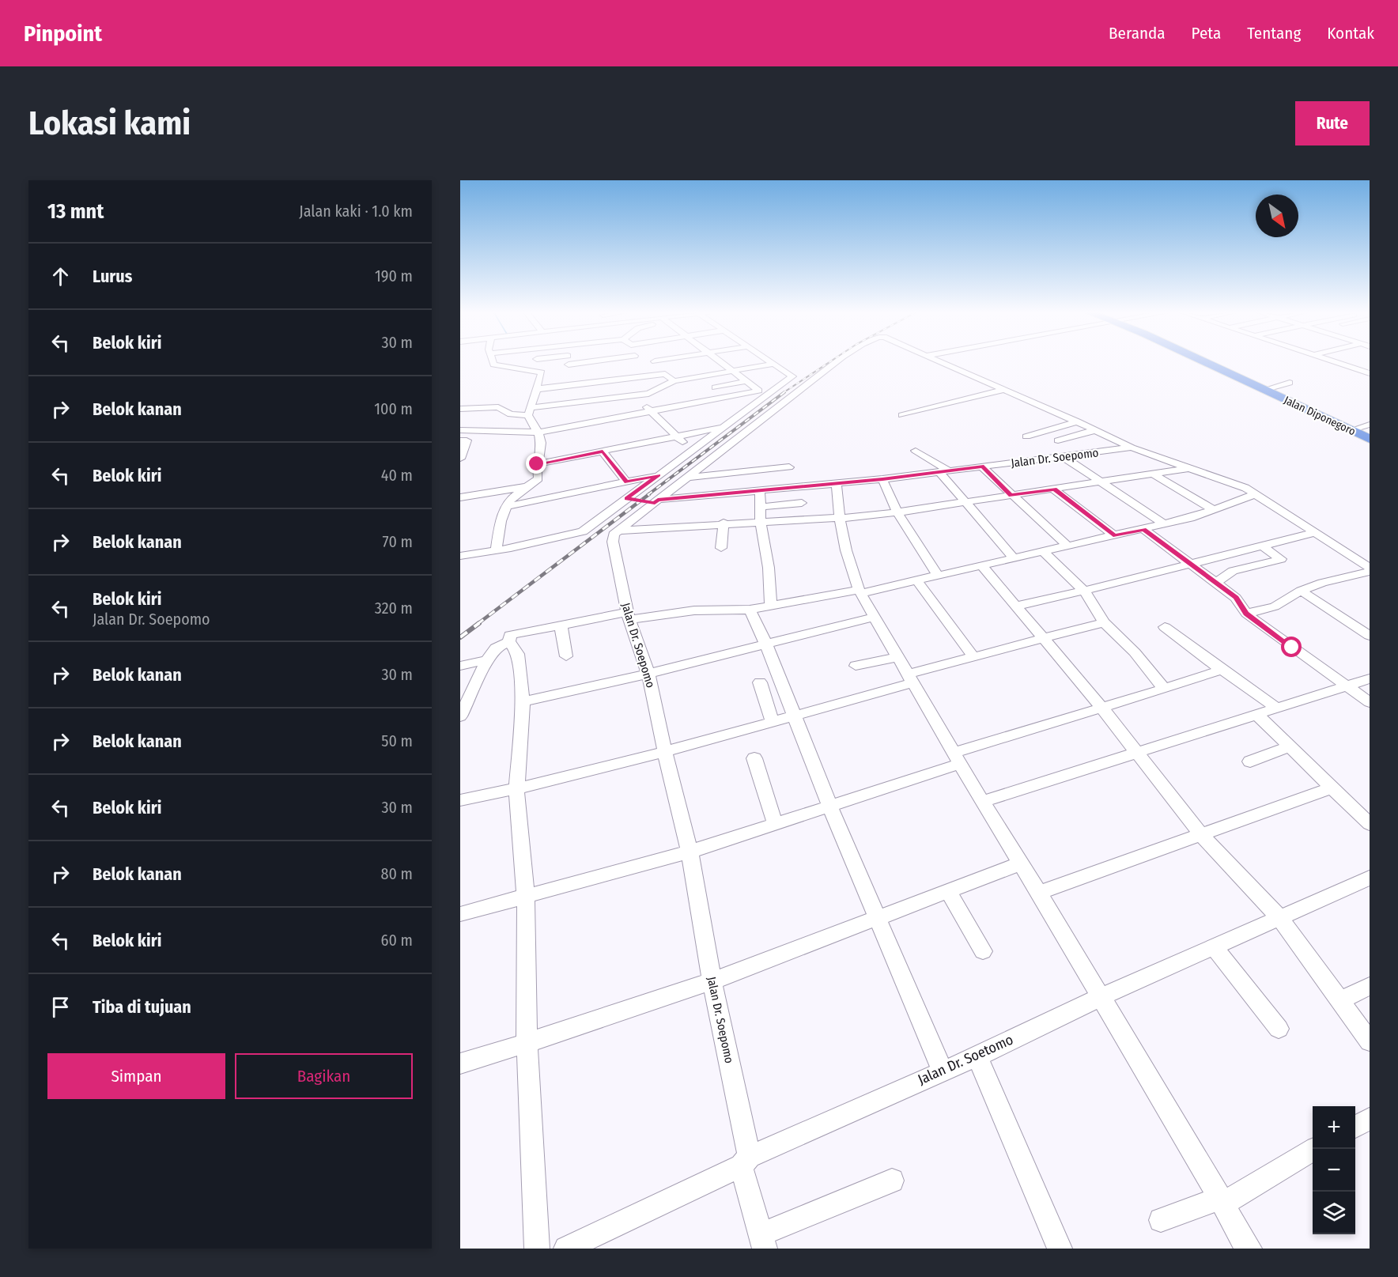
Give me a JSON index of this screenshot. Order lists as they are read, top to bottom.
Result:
{
  "streets": {
    "highway": ["Jalan Diponegoro"],
    "street": ["Jalan Dr. Soepomo", "Jalan Dr. Soetomo"]
  },
  "crossings": [
    ["Jalan Dr. Soepomo", "Jalan Dr. Soetomo"]
  ],
  "north": "bottom right",
  "page": {
    "header": "Pinpoint",
    "nav": [
      "Beranda",
      "Peta",
      "Tentang",
      "Kontak"
    ],
    "buttons": [
      "Rute",
      ["Simpan", "Bagikan"]
    ],
    "title": "Lokasi kami",
    "heading": ["13 mnt", "Jalan kaki · 1.0 km"],
    "list": [
      ["Lurus", "190 m"],
      ["Belok kiri", "30 m"],
      ["Belok kanan", "100 m"],
      ["Belok kiri", "40 m"],
      ["Belok kanan", "70 m"],
      ["Belok kiri", "Jalan Dr. Soepomo", "320 m"],
      ["Belok kanan", "30 m"],
      ["Belok kanan", "50 m"],
      ["Belok kiri", "30 m"],
      ["Belok kanan", "80 m"],
      ["Belok kiri", "60 m"],
      "Tiba di tujuan"
    ],
    "map_buttons": ["+", "−"]
  }
}
